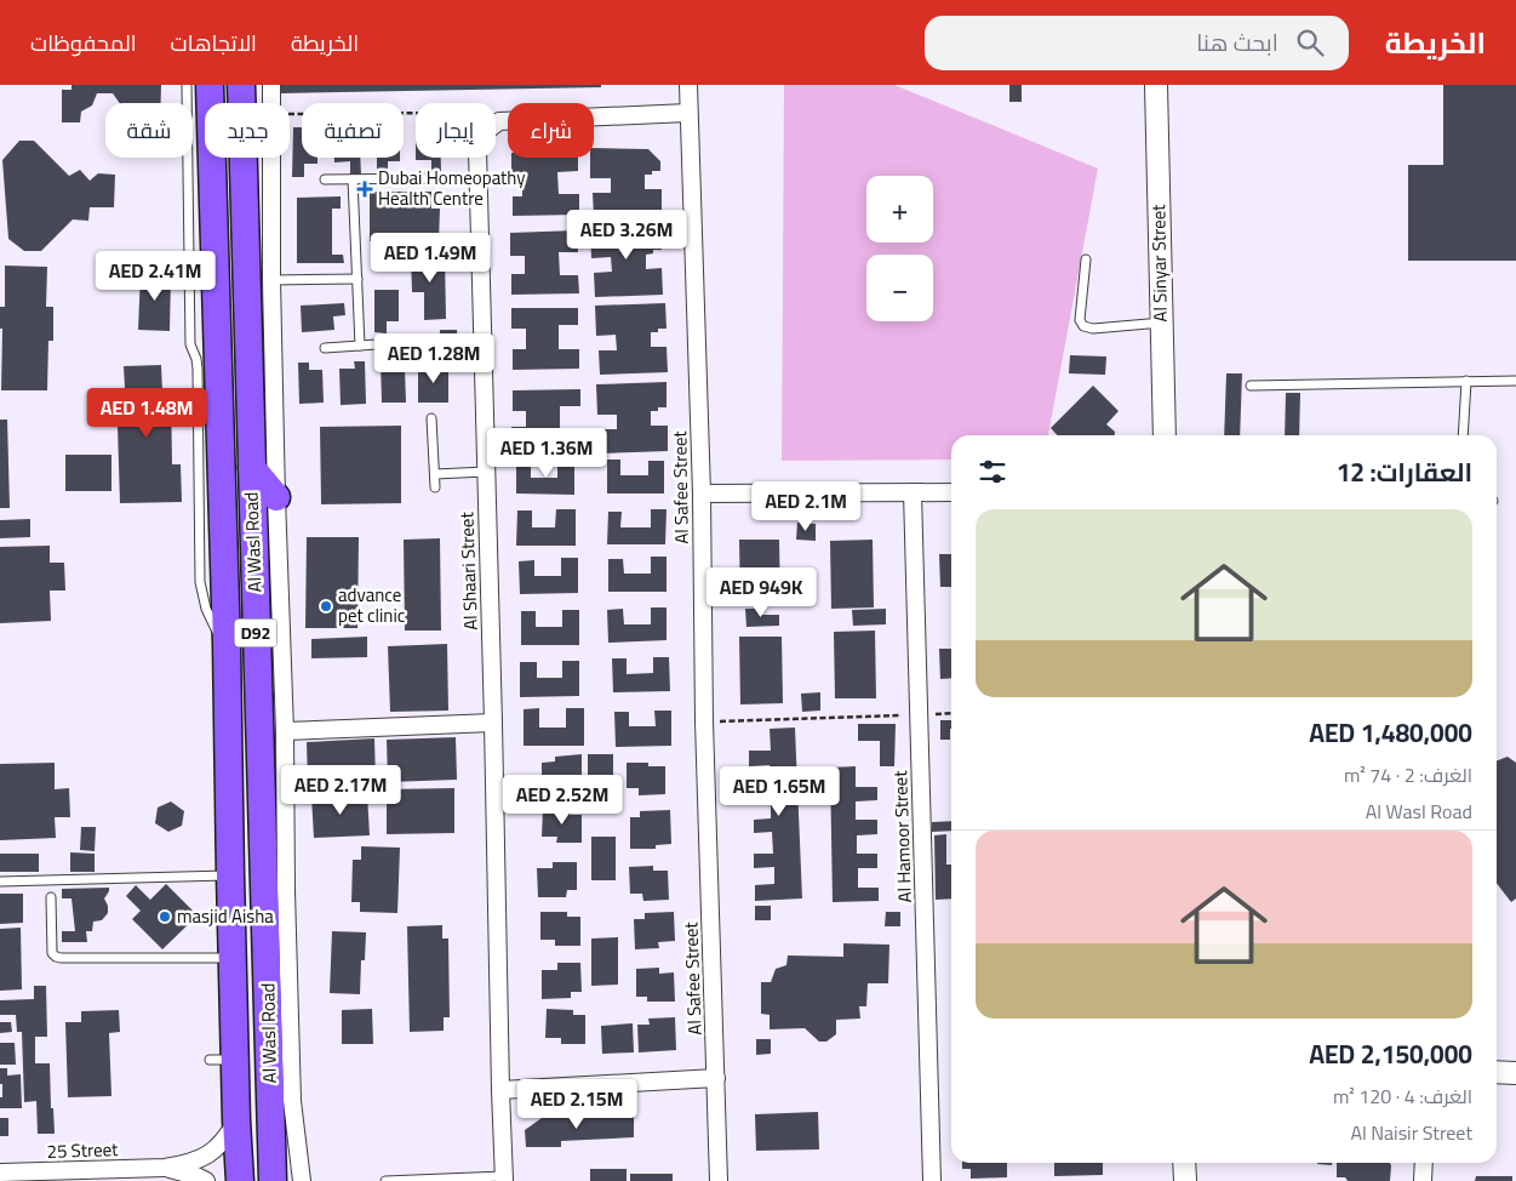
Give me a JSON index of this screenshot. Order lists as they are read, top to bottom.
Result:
{
  "streets": {
    "main road": ["Al Wasl Road", "D92"],
    "street": [
      "Al Sinyar Street",
      "Al Safee Street",
      "Al Shaari Street",
      "Al Hamoor Street",
      "25 Street"
    ]
  },
  "crossings": [
    ["Al Wasl Road", "25 Street"]
  ],
  "places": {
    "health": ["Dubai Homeopathy Health Centre"],
    "other": ["advance pet clinic", "masjid Aisha"]
  },
  "page": {
    "header": "الخريطة",
    "search": "ابحث هنا",
    "nav": ["الخريطة", "الاتجاهات", "المحفوظات"],
    "chip": [
      "شراء",
      "إيجار",
      "تصفية",
      "جديد",
      "شقة"
    ],
    "map_buttons": ["+", "−"],
    "price": [
      "AED 3.26M",
      "AED 1.49M",
      "AED 2.41M",
      "AED 1.28M",
      "AED 1.48M",
      "AED 1.36M",
      "AED 2.1M",
      "AED 949K",
      "AED 2.17M",
      "AED 1.65M",
      "AED 2.52M",
      "AED 2.15M"
    ],
    "heading": "العقارات: 12",
    "list": [
      {
        "name": "AED 1,480,000",
        "note": "الغرف: 2 · 74 m² · Al Wasl Road"
      },
      {
        "name": "AED 2,150,000",
        "note": "الغرف: 4 · 120 m² · Al Naisir Street"
      }
    ]
  }
}
